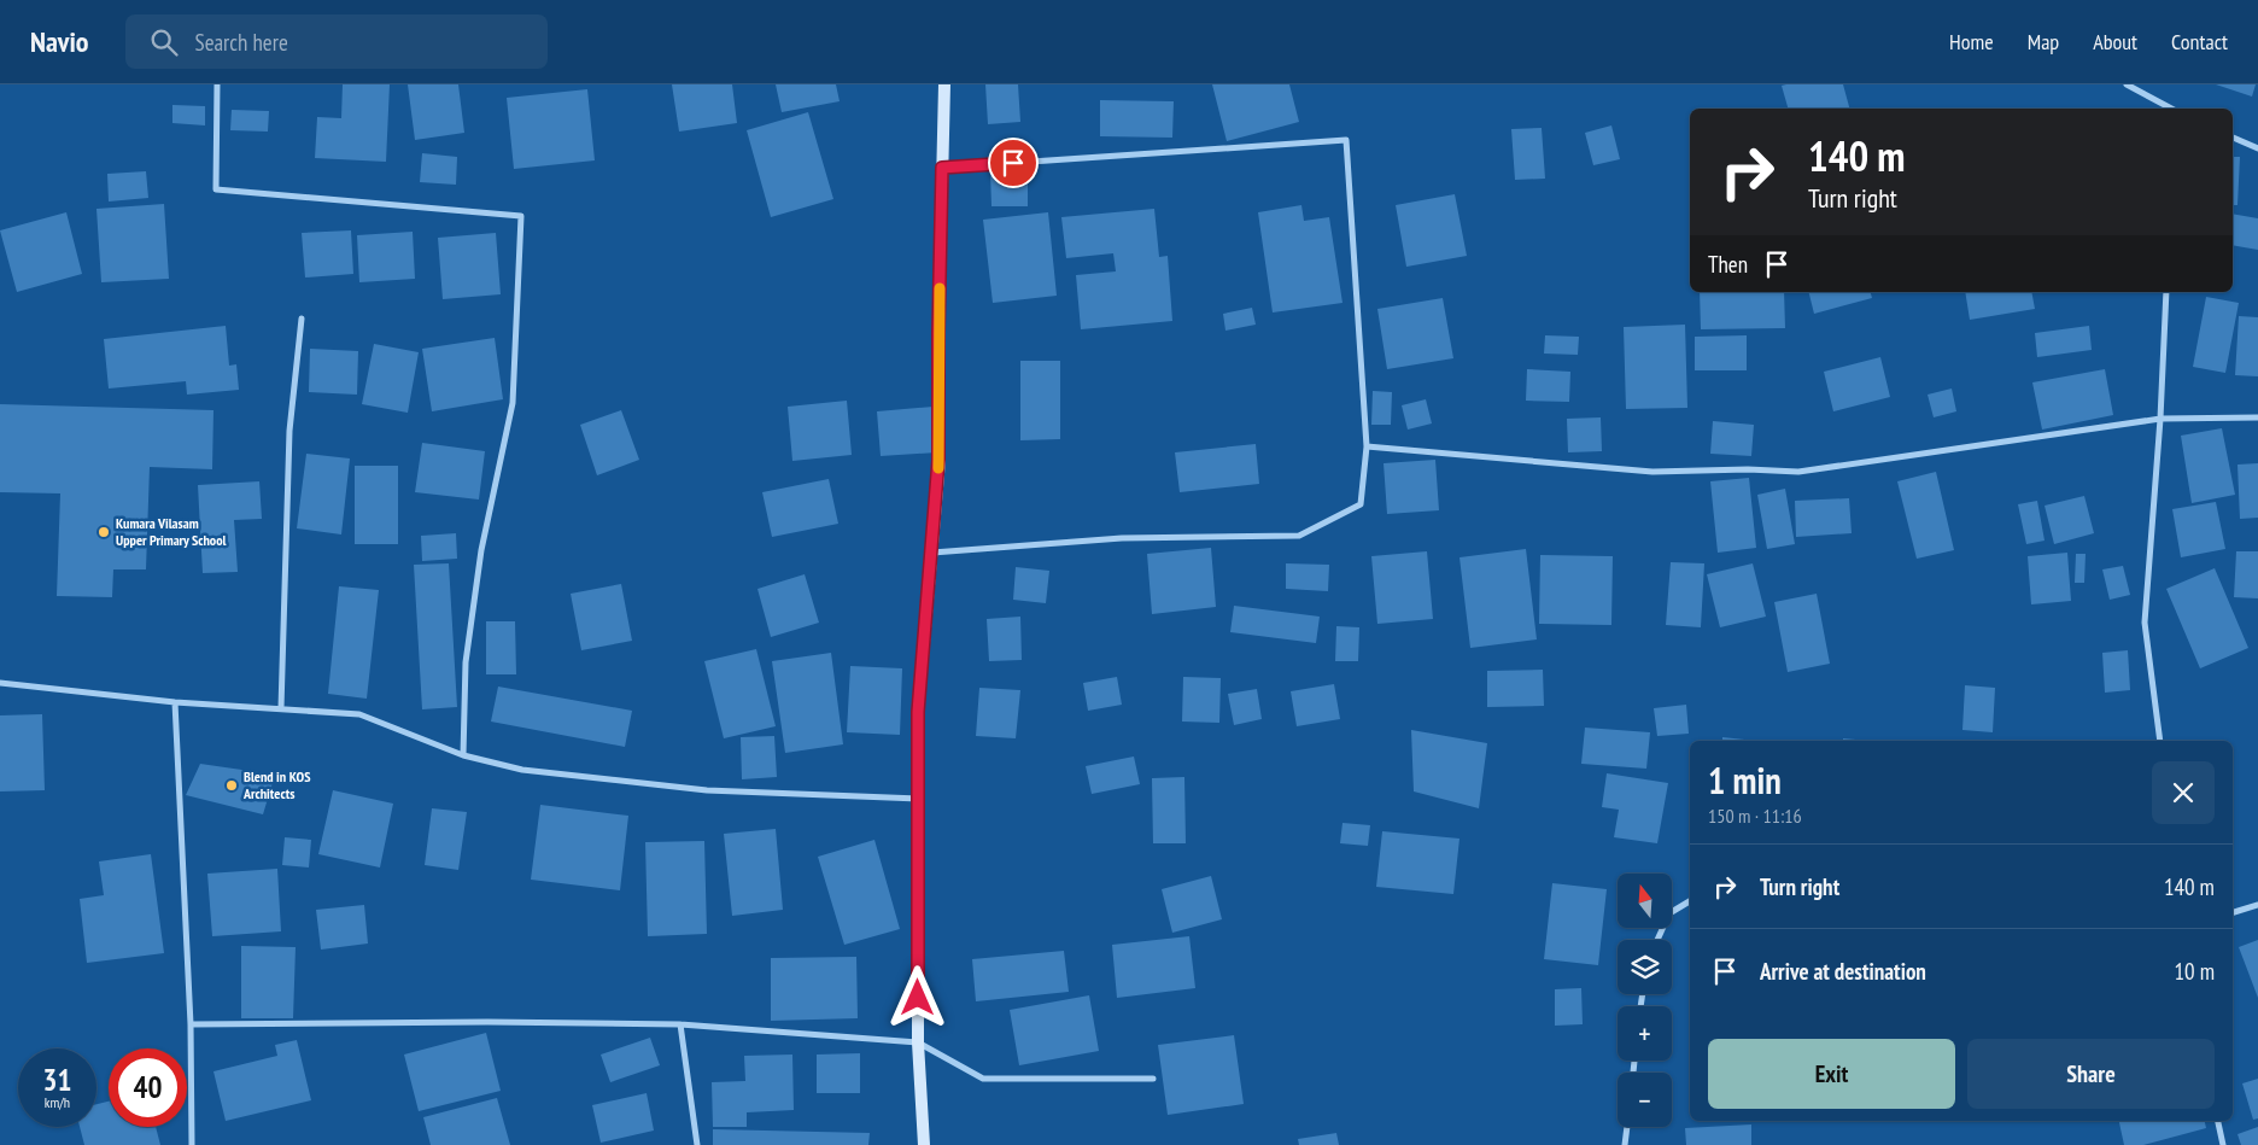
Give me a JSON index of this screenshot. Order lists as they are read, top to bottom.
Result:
{
  "places": ["Kumara Vilasam Upper Primary School", "Blend in KOS Architects"],
  "north": "top",
  "page": {
    "header": "Navio",
    "search": "Search here",
    "nav": [
      "Home",
      "Map",
      "About",
      "Contact"
    ],
    "turn": ["140 m", "Turn right"],
    "then": "Then",
    "heading": ["1 min", "150 m · 11:16"],
    "list": [
      {
        "name": "Turn right",
        "value": "140 m"
      },
      {
        "name": "Arrive at destination",
        "value": "10 m"
      }
    ],
    "map_buttons": ["+", "−"],
    "buttons": ["Exit", "Share"],
    "speed": "31 km/h",
    "limit": "40"
  }
}
